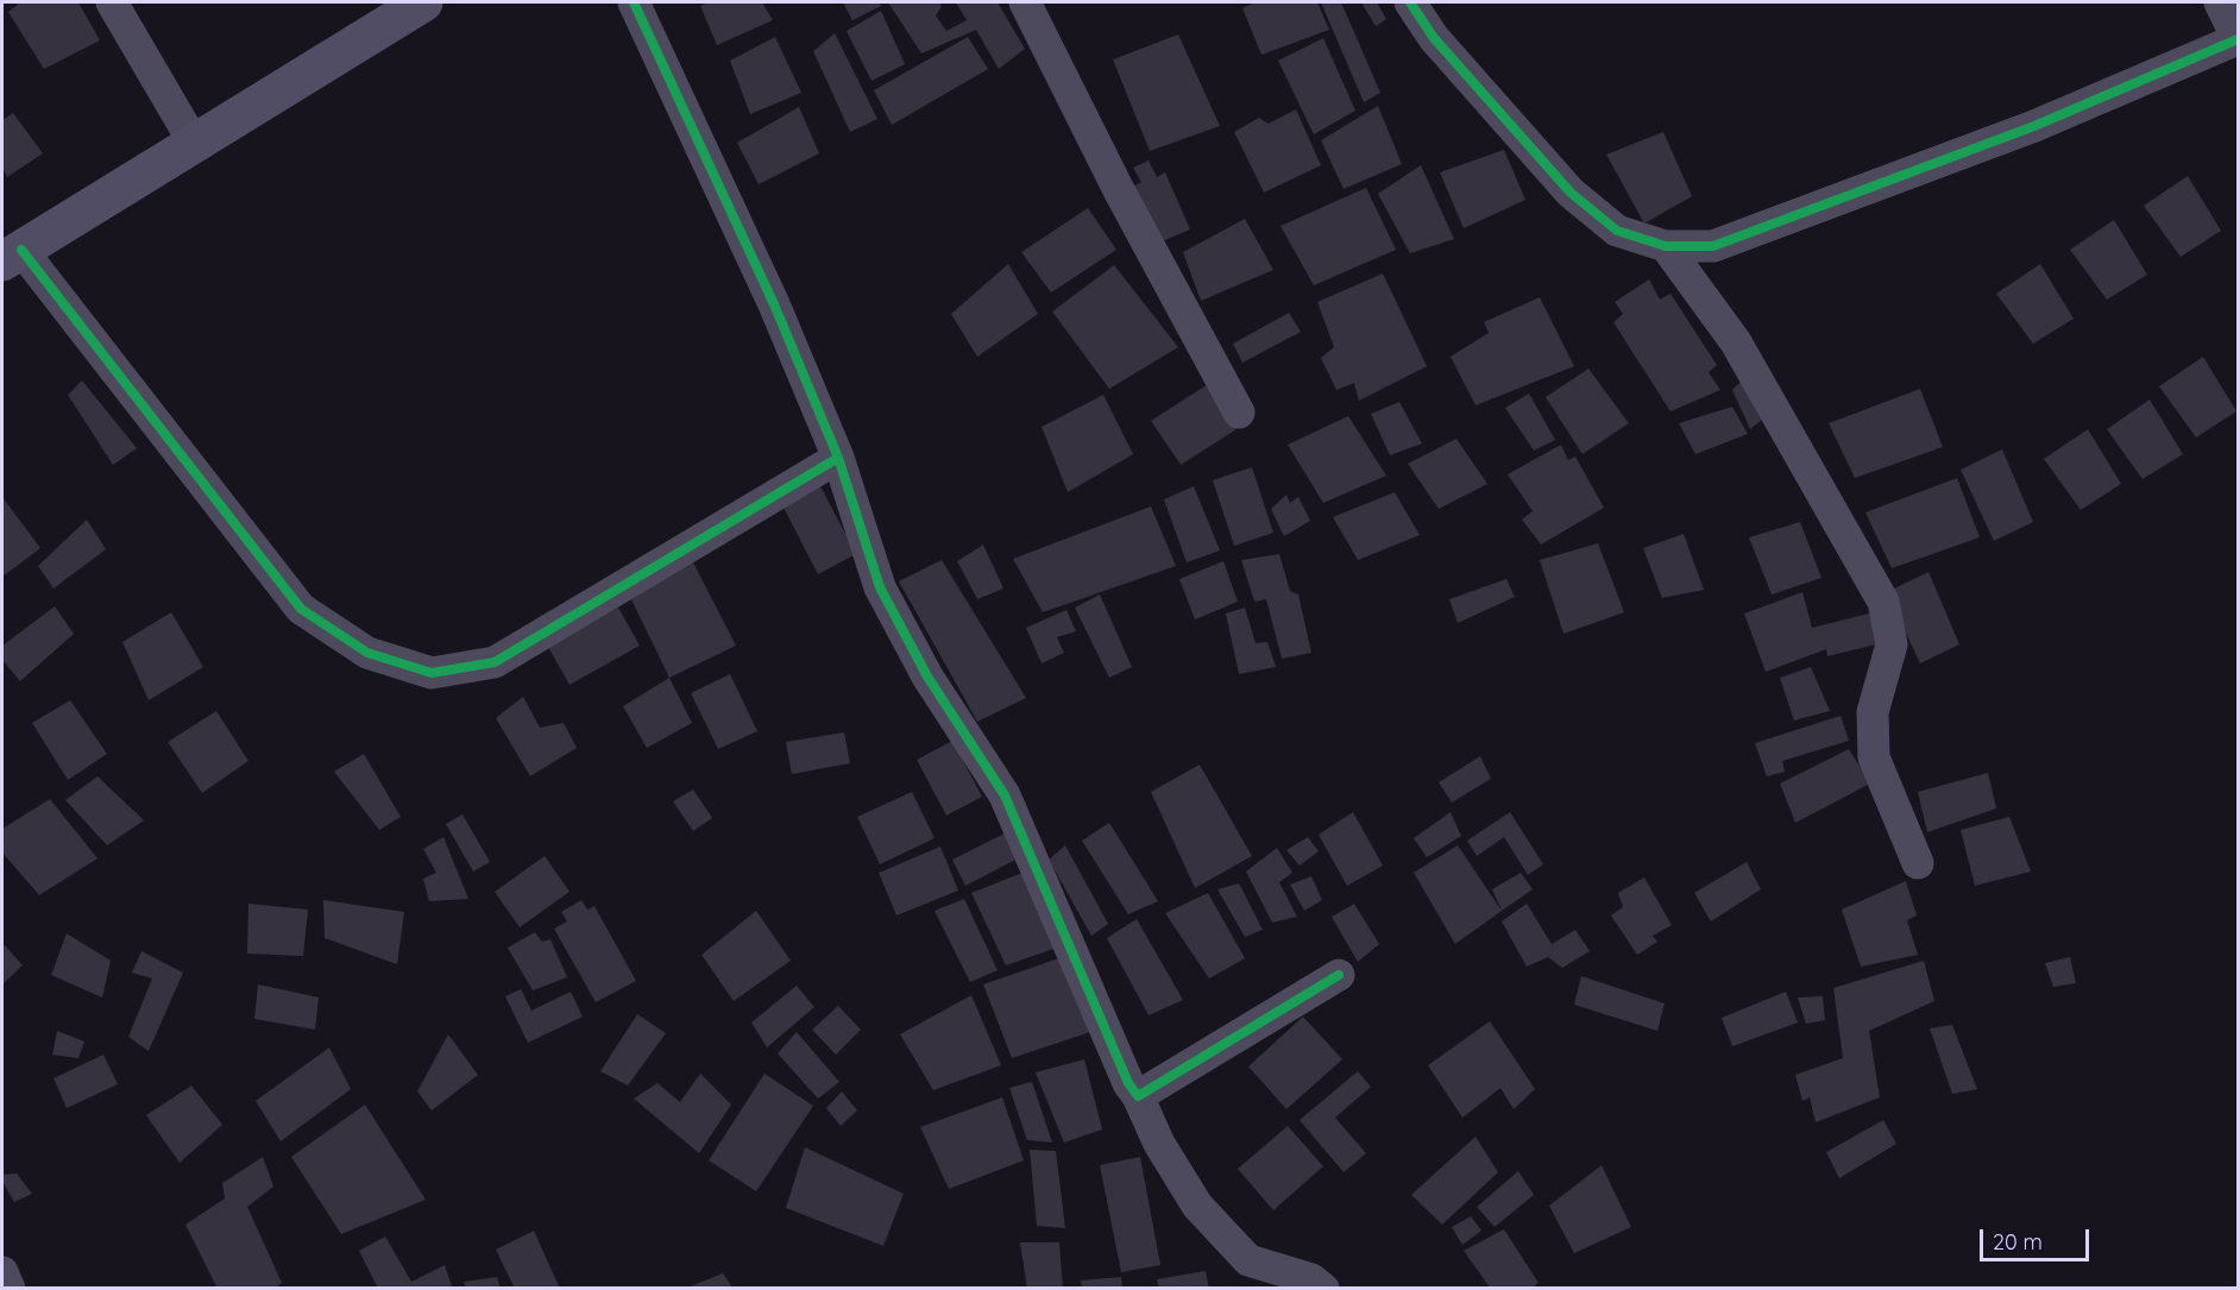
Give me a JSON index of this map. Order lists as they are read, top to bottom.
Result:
{
  "scale_bar": "20 m"
}
